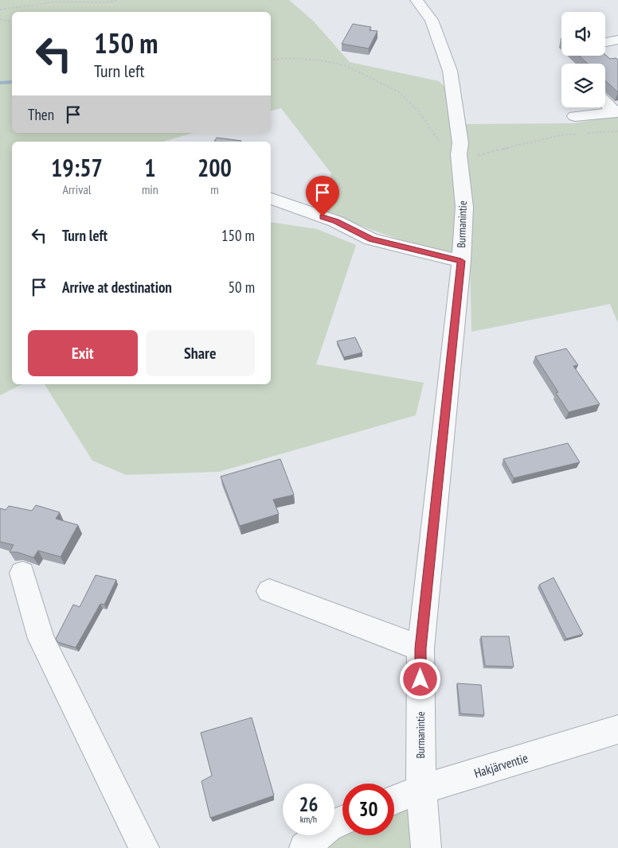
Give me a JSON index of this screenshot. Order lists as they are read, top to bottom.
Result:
{
  "streets": {
    "street": ["Burmanintie", "Hakjärventie"]
  },
  "crossings": [
    ["Burmanintie", "Hakjärventie"]
  ],
  "page": {
    "turn": ["150 m", "Turn left"],
    "then": "Then",
    "eta": [
      "19:57",
      "Arrival",
      "1",
      "min",
      "200",
      "m"
    ],
    "list": [
      {
        "name": "Turn left",
        "value": "150 m"
      },
      {
        "name": "Arrive at destination",
        "value": "50 m"
      }
    ],
    "buttons": ["Exit", "Share"],
    "speed": "26 km/h",
    "limit": "30"
  }
}
